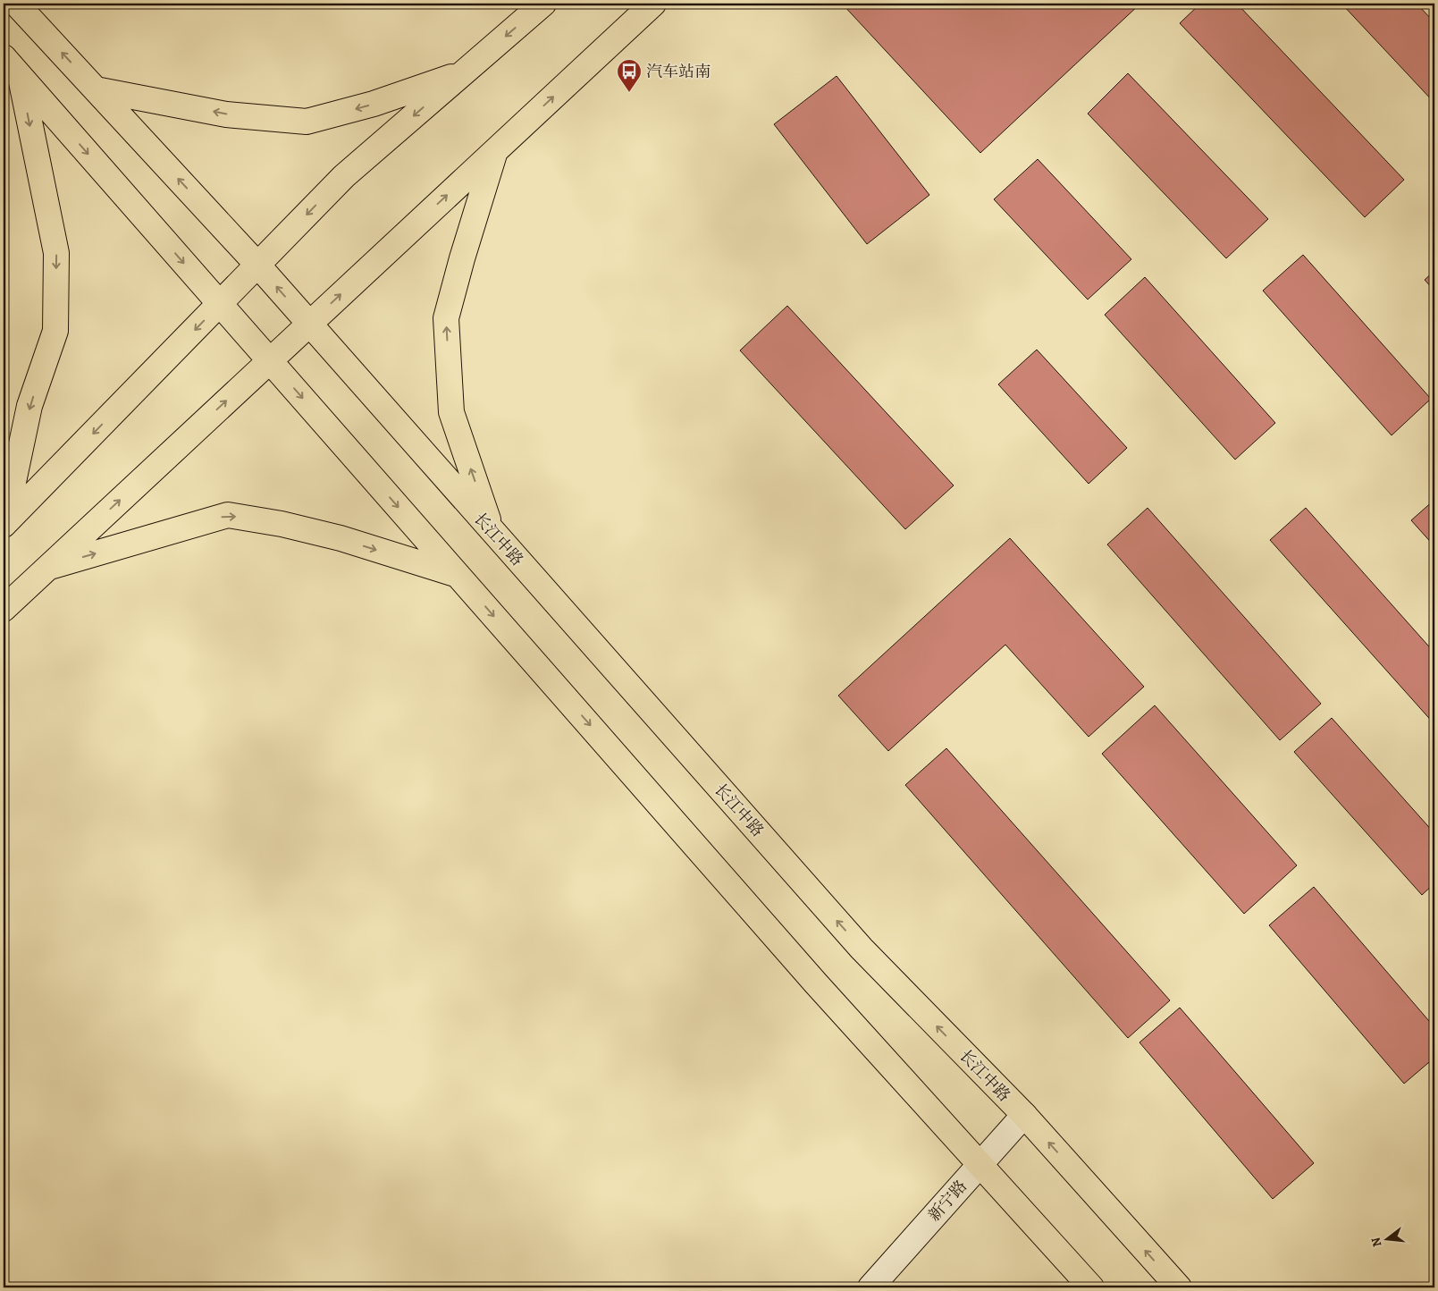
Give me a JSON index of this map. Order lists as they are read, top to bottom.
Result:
{
  "streets": {
    "main road": ["长江中路"],
    "street": ["新宁路"]
  },
  "crossings": [
    ["长江中路", "新宁路"]
  ],
  "places": {
    "bus stop": ["汽车站南"]
  },
  "north": "left"
}
